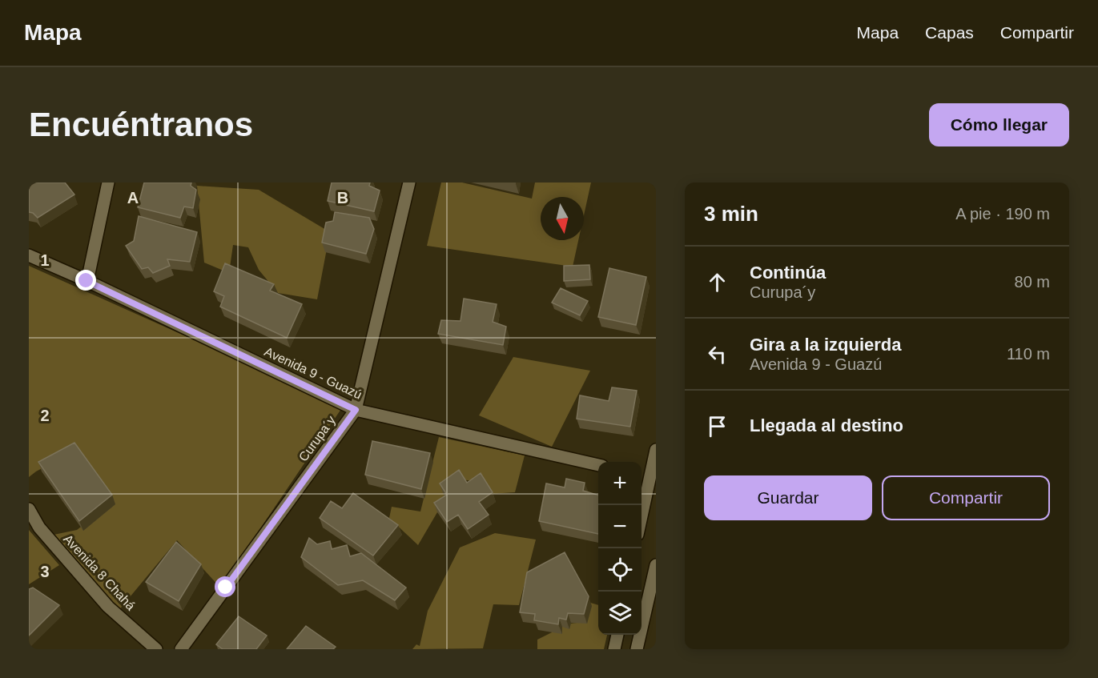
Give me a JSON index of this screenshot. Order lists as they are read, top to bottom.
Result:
{
  "streets": {
    "street": ["Avenida 9 - Guazú", "Curupa´y", "Avenida 8 Chahá"]
  },
  "crossings": [
    ["Avenida 9 - Guazú", "Curupa´y"]
  ],
  "north": "bottom",
  "page": {
    "header": "Mapa",
    "nav": ["Mapa", "Capas", "Compartir"],
    "buttons": [
      "Cómo llegar",
      ["Guardar", "Compartir"]
    ],
    "title": "Encuéntranos",
    "heading": ["3 min", "A pie · 190 m"],
    "list": [
      ["Continúa", "Curupa´y", "80 m"],
      ["Gira a la izquierda", "Avenida 9 - Guazú", "110 m"],
      "Llegada al destino"
    ],
    "map_buttons": ["+", "−"]
  },
  "grid": {
    "columns": ["A", "B"],
    "rows": ["1", "2", "3"]
  }
}
